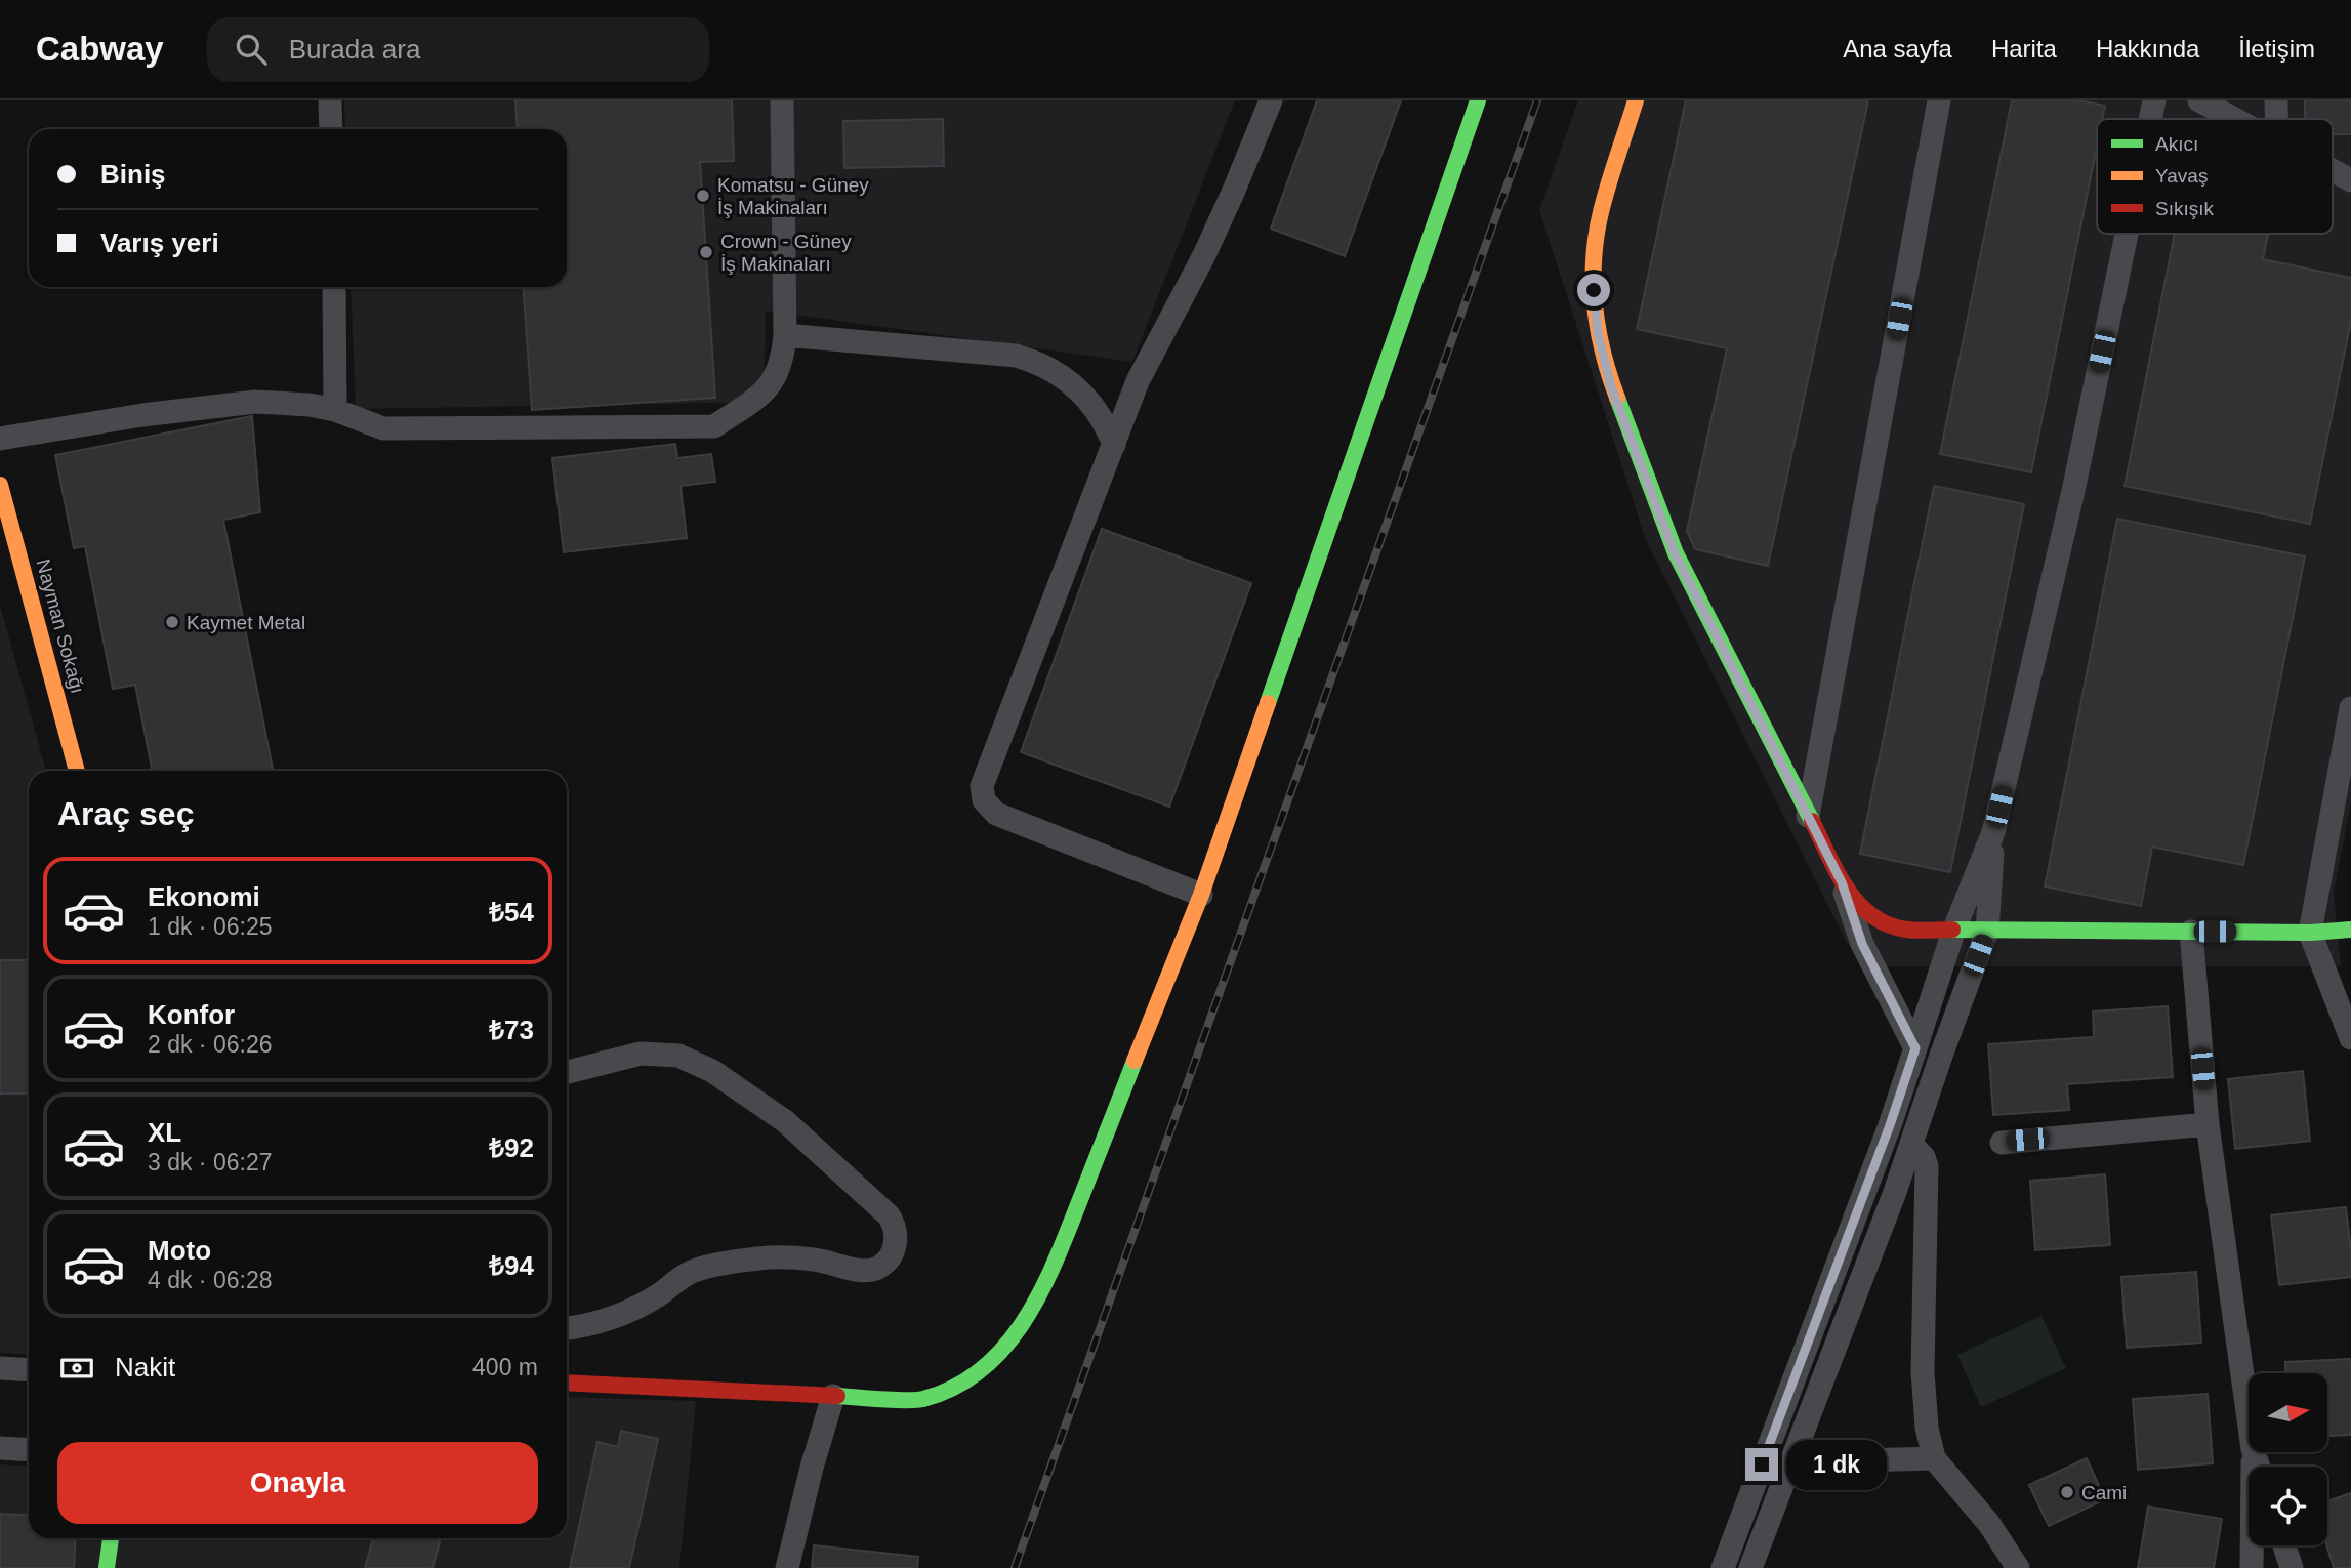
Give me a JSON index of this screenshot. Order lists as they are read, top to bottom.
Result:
{
  "streets": {
    "street": ["Nayman Sokağı"]
  },
  "places": [
    "Komatsu - Güney İş Makinaları",
    "Crown - Güney İş Makinaları",
    "Kaymet Metal",
    "Cami"
  ],
  "legend": ["Akıcı", "Yavaş", "Sıkışık"],
  "north": "right",
  "page": {
    "header": "Cabway",
    "search": "Burada ara",
    "nav": [
      "Ana sayfa",
      "Harita",
      "Hakkında",
      "İletişim"
    ],
    "banner": ["Biniş", "Varış yeri"],
    "heading": "Araç seç",
    "list": [
      {
        "name": "Ekonomi",
        "note": "1 dk · 06:25",
        "value": "₺54"
      },
      {
        "name": "Konfor",
        "note": "2 dk · 06:26",
        "value": "₺73"
      },
      {
        "name": "XL",
        "note": "3 dk · 06:27",
        "value": "₺92"
      },
      {
        "name": "Moto",
        "note": "4 dk · 06:28",
        "value": "₺94"
      }
    ],
    "pay": ["Nakit", "400 m"],
    "buttons": "Onayla",
    "bubble": "1 dk"
  }
}
